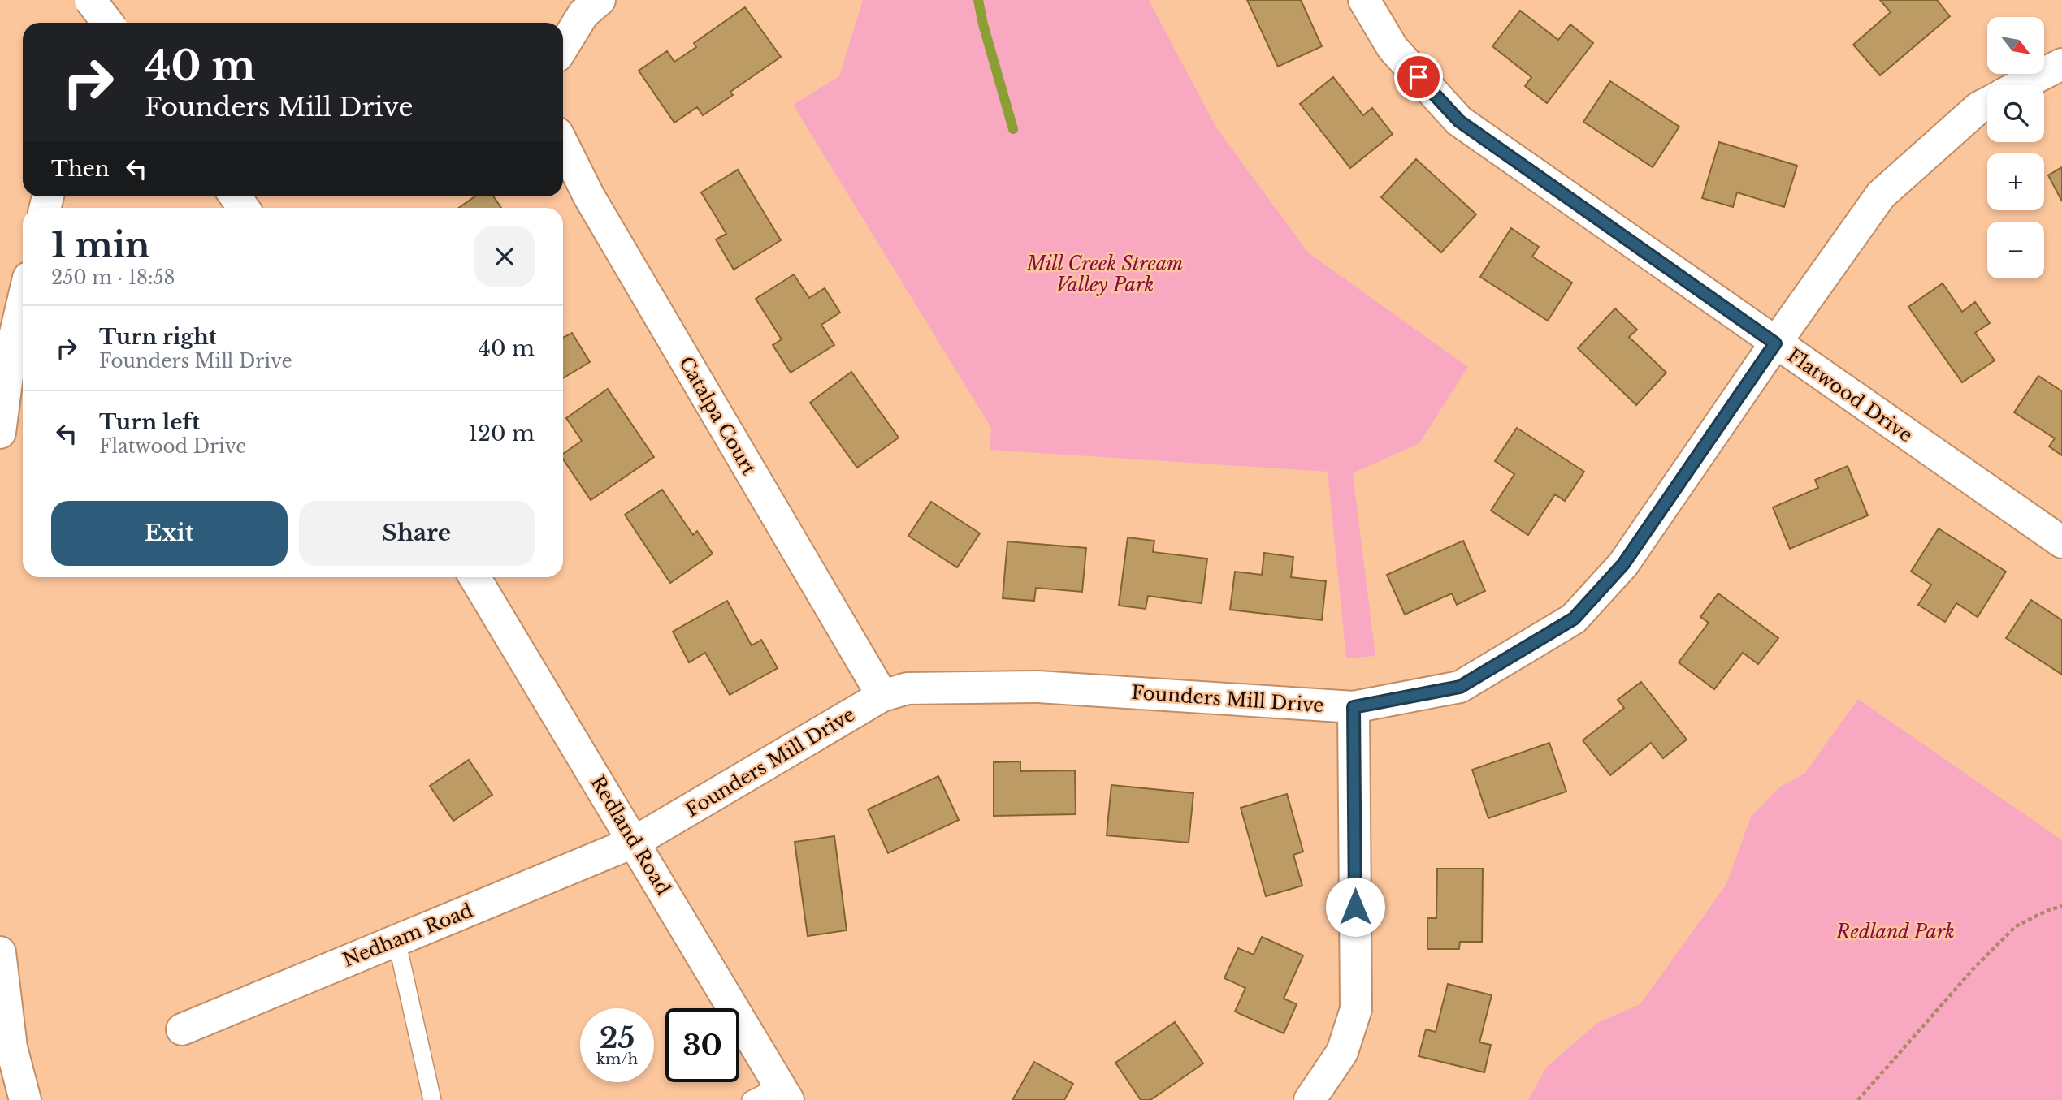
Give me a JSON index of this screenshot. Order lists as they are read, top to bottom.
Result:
{
  "streets": {
    "main road": [
      "Flatwood Drive",
      "Catalpa Court",
      "Founders Mill Drive",
      "Redland Road",
      "Nedham Road"
    ]
  },
  "crossings": [
    ["Flatwood Drive", "Founders Mill Drive"],
    ["Catalpa Court", "Founders Mill Drive"],
    ["Founders Mill Drive", "Redland Road"],
    ["Founders Mill Drive", "Nedham Road"],
    ["Redland Road", "Nedham Road"]
  ],
  "parks": ["Mill Creek Stream Valley Park", "Redland Park"],
  "north": "bottom right",
  "page": {
    "map_buttons": ["+", "−"],
    "turn": ["40 m", "Founders Mill Drive"],
    "then": "Then",
    "heading": ["1 min", "250 m · 18:58"],
    "list": [
      {
        "name": "Turn right",
        "note": "Founders Mill Drive",
        "value": "40 m"
      },
      {
        "name": "Turn left",
        "note": "Flatwood Drive",
        "value": "120 m"
      }
    ],
    "buttons": ["Exit", "Share"],
    "speed": "25 km/h",
    "limit": "30"
  }
}
